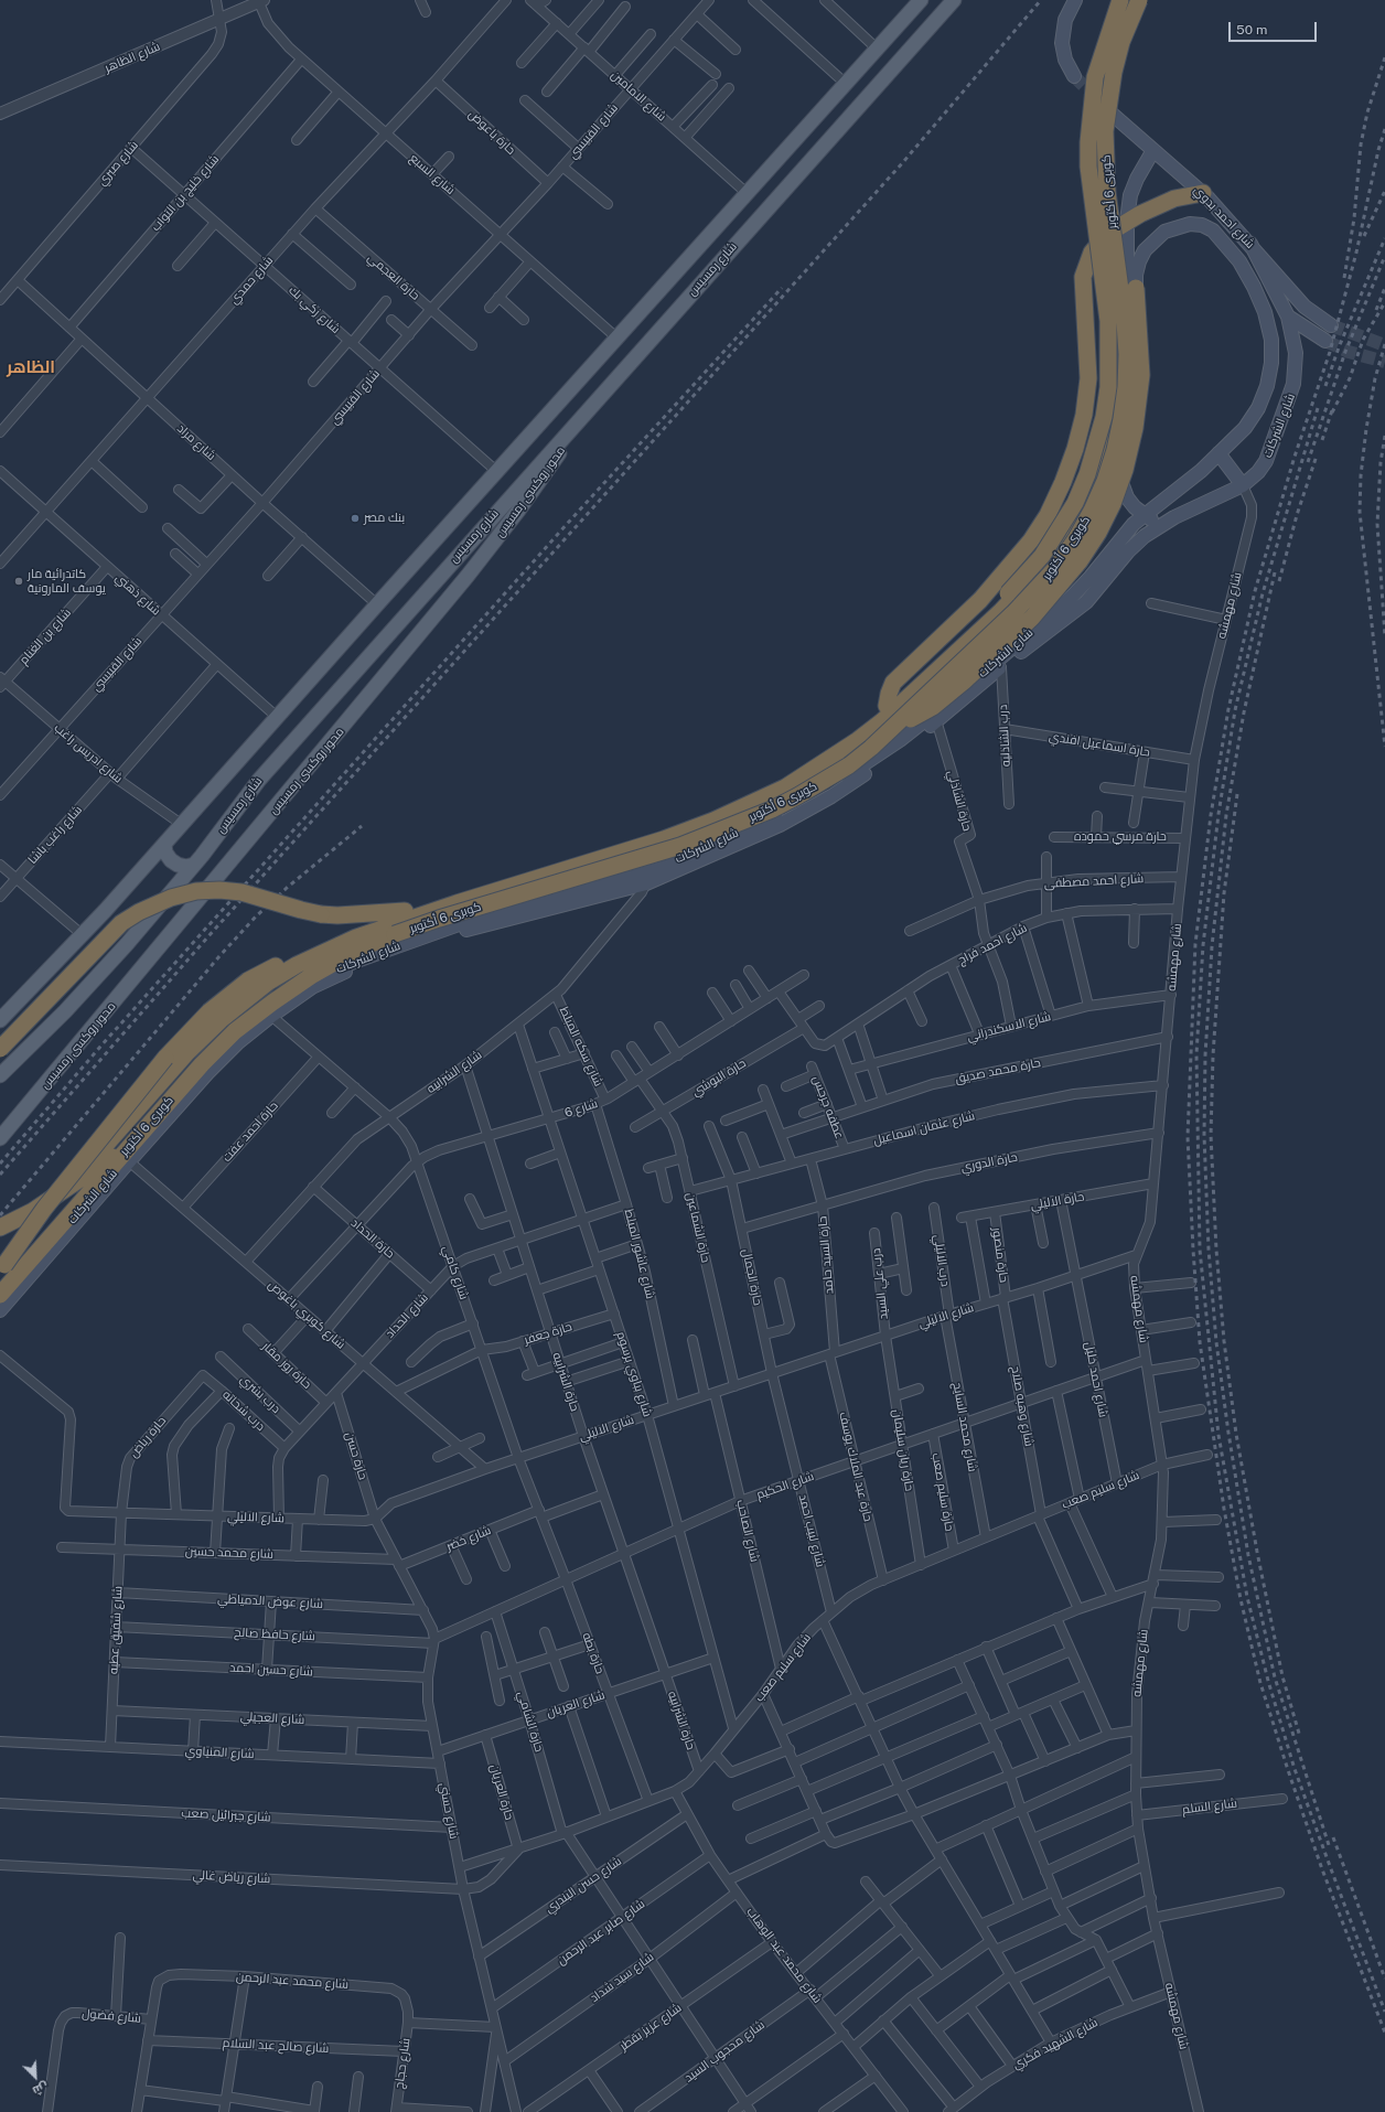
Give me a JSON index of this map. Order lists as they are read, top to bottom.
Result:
{
  "streets": {
    "highway": ["كوبرى 6 أكتوبر"],
    "main road": [
      "شارع احمد بدوي",
      "شارع رمسيس",
      "شارع الشركات",
      "محور روكسى رمسيس"
    ],
    "street": [
      "شارع الظاهر",
      "شارع الامامين",
      "شارع القبيسي",
      "حارة باعوض",
      "شارع صبري",
      "شارع السبع",
      "شارع خليج بن التواب",
      "حارة العجمي",
      "شارع حمدي",
      "شارع زكي بك",
      "شارع مراد",
      "شارع ذهني",
      "شارع مهمشه",
      "شارع بن الغنام",
      "درب الشاذليه",
      "حارة اسماعيل افندي",
      "شارع ادريس راغب",
      "حارة الشاذلي",
      "شارع راغب باشا",
      "حارة مرسي حموده",
      "شارع احمد مصطفى",
      "شارع احمد فراج",
      "شارع الاسكندراني",
      "شارع سكه المبلط",
      "حارة محمد صديق",
      "شارع الشرابيه",
      "حارة البوشي",
      "عطفه جرجس",
      "شارع 6",
      "شارع عثمان اسماعيل",
      "حارة احمد عفت",
      "حارة الدوري",
      "حارة الاليلي",
      "حارة الشماعين",
      "حارة الحداد",
      "شارع عاشور المبلط",
      "حارة السيد حامد",
      "حارة منصور",
      "درب الاليلي",
      "شارع كامي",
      "حارة الجمال",
      "درب علي السيد",
      "شارع كوبري باغوص",
      "شارع الحداد",
      "شارع الاليلي",
      "حارة جعفر",
      "حارة روز مقار",
      "شارع بباوي برسوم",
      "شارع احمد خليل",
      "حارة الشرابيه",
      "درب بشري",
      "شارع وهبه صلاح",
      "درب شحاته",
      "شارع محمد السايح",
      "حارة رياض",
      "حارة ريان سليمان",
      "حارة حسن",
      "حارة عبد الملاك يوسف",
      "شارع الحكيم",
      "شارع سليم صعب",
      "حارة سليم صعب",
      "شارع الصاحب",
      "شارع لبيب احمد",
      "شارع خضر",
      "شارع محمد حسين",
      "شارع عوض الدمياطي",
      "شارع شفيق عطيه",
      "شارع حافظ صالح",
      "حارة بطه",
      "شارع حسين احمد",
      "شارع العريان",
      "شارع العجيلي",
      "حارة الشامي",
      "شارع المنياوي",
      "حارة العريان",
      "شارع السلم",
      "شارع حسني",
      "شارع جبرائيل صعب",
      "شارع رياض غالي",
      "شارع حسن البندري",
      "شارع صابر عبد الرحمن",
      "شارع محمد عبد الوهاب",
      "شارع سيد شداد",
      "شارع محمد عبد الرحمن",
      "شارع فضول",
      "شارع عزيز بقطر",
      "شارع الشهيد فكري",
      "شارع صالح عبد السلام",
      "شارع محجوب السيد",
      "شارع حجاج"
    ]
  },
  "crossings": [
    ["شارع الظاهر", "شارع صبري"],
    ["شارع الظاهر", "شارع السبع"],
    ["شارع الامامين", "شارع القبيسي"],
    ["شارع الامامين", "شارع رمسيس"],
    ["شارع القبيسي", "حارة باعوض"],
    ["شارع القبيسي", "شارع السبع"],
    ["شارع القبيسي", "حارة العجمي"],
    ["شارع القبيسي", "شارع زكي بك"],
    ["شارع القبيسي", "شارع مراد"],
    ["شارع القبيسي", "شارع ذهني"],
    ["شارع القبيسي", "شارع ادريس راغب"],
    ["حارة باعوض", "شارع حمدي"],
    ["شارع صبري", "شارع زكي بك"],
    ["شارع صبري", "شارع مراد"],
    ["شارع السبع", "شارع خليج بن التواب"],
    ["شارع السبع", "شارع رمسيس"],
    ["شارع السبع", "شارع حمدي"],
    ["شارع خليج بن التواب", "شارع زكي بك"],
    ["شارع خليج بن التواب", "شارع مراد"],
    ["شارع احمد بدوي", "شارع الشركات"],
    ["شارع رمسيس", "شارع زكي بك"],
    ["شارع رمسيس", "شارع مراد"],
    ["شارع رمسيس", "محور روكسى رمسيس"],
    ["شارع رمسيس", "شارع ذهني"],
    ["شارع رمسيس", "شارع ادريس راغب"],
    ["حارة العجمي", "شارع حمدي"],
    ["شارع حمدي", "شارع زكي بك"],
    ["شارع حمدي", "شارع مراد"],
    ["شارع حمدي", "شارع ذهني"],
    ["شارع الشركات", "شارع مهمشه"],
    ["شارع الشركات", "درب الشاذليه"],
    ["شارع الشركات", "حارة الشاذلي"],
    ["شارع الشركات", "شارع الشرابيه"],
    ["شارع الشركات", "شارع كامي"],
    ["شارع الشركات", "شارع كوبري باغوص"],
    ["شارع ذهني", "شارع بن الغنام"],
    ["شارع ذهني", "شارع راغب باشا"],
    ["شارع مهمشه", "حارة اسماعيل افندي"],
    ["شارع مهمشه", "حارة مرسي حموده"],
    ["شارع مهمشه", "شارع احمد مصطفى"],
    ["شارع مهمشه", "شارع احمد فراج"],
    ["شارع مهمشه", "شارع الاسكندراني"],
    ["شارع مهمشه", "حارة محمد صديق"],
    ["شارع مهمشه", "شارع عثمان اسماعيل"],
    ["شارع مهمشه", "حارة الدوري"],
    ["شارع مهمشه", "حارة الاليلي"],
    ["شارع مهمشه", "شارع الاليلي"],
    ["شارع مهمشه", "شارع الحكيم"],
    ["شارع مهمشه", "شارع سليم صعب"],
    ["شارع مهمشه", "شارع السلم"],
    ["شارع مهمشه", "شارع الشهيد فكري"],
    ["شارع بن الغنام", "شارع ادريس راغب"],
    ["درب الشاذليه", "حارة اسماعيل افندي"],
    ["شارع ادريس راغب", "شارع راغب باشا"],
    ["حارة الشاذلي", "شارع احمد مصطفى"],
    ["شارع احمد فراج", "حارة البوشي"],
    ["شارع سكه المبلط", "شارع الشرابيه"],
    ["شارع سكه المبلط", "شارع 6"],
    ["حارة محمد صديق", "عطفه جرجس"],
    ["شارع الشرابيه", "حارة الحداد"],
    ["شارع الشرابيه", "شارع كامي"],
    ["شارع الشرابيه", "شارع كوبري باغوص"],
    ["شارع الشرابيه", "شارع بباوي برسوم"],
    ["شارع الشرابيه", "حارة الشرابيه"],
    ["حارة البوشي", "حارة الشماعين"],
    ["عطفه جرجس", "شارع عثمان اسماعيل"],
    ["شارع 6", "حارة الشماعين"],
    ["شارع 6", "حارة الحداد"],
    ["شارع 6", "شارع عاشور المبلط"],
    ["شارع 6", "شارع كامي"],
    ["شارع 6", "شارع كوبري باغوص"],
    ["شارع 6", "شارع بباوي برسوم"],
    ["شارع 6", "حارة الشرابيه"],
    ["شارع عثمان اسماعيل", "حارة الشماعين"],
    ["شارع عثمان اسماعيل", "حارة السيد حامد"],
    ["شارع عثمان اسماعيل", "حارة الجمال"],
    ["حارة احمد عفت", "شارع كامي"],
    ["حارة احمد عفت", "شارع كوبري باغوص"],
    ["حارة الدوري", "حارة السيد حامد"],
    ["حارة الدوري", "حارة الجمال"],
    ["حارة الاليلي", "حارة منصور"],
    ["حارة الاليلي", "شارع الاليلي"],
    ["حارة الاليلي", "شارع احمد خليل"],
    ["حارة الشماعين", "شارع الاليلي"],
    ["حارة الحداد", "شارع الحداد"],
    ["شارع عاشور المبلط", "شارع الحداد"],
    ["شارع عاشور المبلط", "شارع الاليلي"],
    ["حارة السيد حامد", "شارع الاليلي"],
    ["حارة السيد حامد", "حارة عبد الملاك يوسف"],
    ["حارة منصور", "شارع الاليلي"],
    ["حارة منصور", "شارع وهبه صلاح"],
    ["درب الاليلي", "شارع الاليلي"],
    ["درب الاليلي", "شارع محمد السايح"],
    ["شارع كامي", "شارع الحداد"],
    ["شارع كامي", "شارع الاليلي"],
    ["شارع كامي", "حارة جعفر"],
    ["شارع كامي", "شارع الحكيم"],
    ["شارع كامي", "شارع خضر"],
    ["شارع كامي", "حارة بطه"],
    ["حارة الجمال", "شارع الاليلي"],
    ["حارة الجمال", "شارع لبيب احمد"],
    ["درب علي السيد", "شارع الاليلي"],
    ["درب علي السيد", "حارة ريان سليمان"],
    ["شارع كوبري باغوص", "شارع الحداد"],
    ["شارع كوبري باغوص", "شارع الاليلي"],
    ["شارع كوبري باغوص", "حارة جعفر"],
    ["شارع الحداد", "شارع الاليلي"],
    ["شارع الحداد", "حارة روز مقار"],
    ["شارع الحداد", "شارع بباوي برسوم"],
    ["شارع الحداد", "حارة الشرابيه"],
    ["شارع الحداد", "درب بشري"],
    ["شارع الحداد", "درب شحاته"],
    ["شارع الحداد", "حارة حسن"],
    ["شارع الاليلي", "شارع بباوي برسوم"],
    ["شارع الاليلي", "شارع احمد خليل"],
    ["شارع الاليلي", "حارة الشرابيه"],
    ["شارع الاليلي", "شارع وهبه صلاح"],
    ["شارع الاليلي", "شارع محمد السايح"],
    ["شارع الاليلي", "حارة رياض"],
    ["شارع الاليلي", "حارة ريان سليمان"],
    ["شارع الاليلي", "حارة حسن"],
    ["شارع الاليلي", "حارة عبد الملاك يوسف"],
    ["شارع الاليلي", "شارع الصاحب"],
    ["شارع الاليلي", "شارع لبيب احمد"],
    ["شارع الاليلي", "شارع شفيق عطيه"],
    ["شارع الاليلي", "شارع حسني"],
    ["حارة جعفر", "شارع بباوي برسوم"],
    ["حارة جعفر", "حارة الشرابيه"],
    ["شارع بباوي برسوم", "شارع الحكيم"],
    ["شارع بباوي برسوم", "شارع سليم صعب"],
    ["شارع بباوي برسوم", "شارع العريان"],
    ["شارع احمد خليل", "شارع الحكيم"],
    ["شارع احمد خليل", "شارع سليم صعب"],
    ["حارة الشرابيه", "شارع الحكيم"],
    ["حارة الشرابيه", "شارع سليم صعب"],
    ["حارة الشرابيه", "شارع خضر"],
    ["حارة الشرابيه", "شارع العريان"],
    ["شارع وهبه صلاح", "شارع الحكيم"],
    ["شارع وهبه صلاح", "شارع سليم صعب"],
    ["درب شحاته", "حارة رياض"],
    ["شارع محمد السايح", "شارع الحكيم"],
    ["شارع محمد السايح", "شارع سليم صعب"],
    ["حارة رياض", "شارع شفيق عطيه"],
    ["حارة ريان سليمان", "شارع الحكيم"],
    ["حارة ريان سليمان", "شارع سليم صعب"],
    ["حارة حسن", "شارع حسني"],
    ["حارة عبد الملاك يوسف", "شارع الحكيم"],
    ["حارة عبد الملاك يوسف", "شارع سليم صعب"],
    ["شارع الحكيم", "حارة سليم صعب"],
    ["شارع الحكيم", "شارع الصاحب"],
    ["شارع الحكيم", "شارع لبيب احمد"],
    ["شارع الحكيم", "شارع حافظ صالح"],
    ["شارع الحكيم", "حارة بطه"],
    ["شارع الحكيم", "حارة الشامي"],
    ["شارع الحكيم", "شارع حسني"],
    ["شارع سليم صعب", "حارة سليم صعب"],
    ["شارع سليم صعب", "شارع الصاحب"],
    ["شارع سليم صعب", "شارع لبيب احمد"],
    ["شارع سليم صعب", "حارة بطه"],
    ["شارع سليم صعب", "حارة الشامي"],
    ["شارع سليم صعب", "حارة العريان"],
    ["شارع سليم صعب", "شارع حسني"],
    ["شارع سليم صعب", "شارع رياض غالي"],
    ["شارع سليم صعب", "شارع محمد عبد الوهاب"],
    ["شارع خضر", "شارع محمد حسين"],
    ["شارع خضر", "شارع حسني"],
    ["شارع محمد حسين", "شارع شفيق عطيه"],
    ["شارع محمد حسين", "شارع حسني"],
    ["شارع عوض الدمياطي", "شارع شفيق عطيه"],
    ["شارع عوض الدمياطي", "شارع حسني"],
    ["شارع شفيق عطيه", "شارع حافظ صالح"],
    ["شارع شفيق عطيه", "شارع حسين احمد"],
    ["شارع شفيق عطيه", "شارع العجيلي"],
    ["شارع شفيق عطيه", "شارع المنياوي"],
    ["شارع حافظ صالح", "شارع حسني"],
    ["حارة بطه", "شارع العريان"],
    ["شارع حسين احمد", "شارع حسني"],
    ["شارع العريان", "حارة الشامي"],
    ["شارع العريان", "حارة العريان"],
    ["شارع العريان", "شارع حسني"],
    ["شارع العجيلي", "شارع حسني"],
    ["حارة الشامي", "شارع حسن البندري"],
    ["حارة الشامي", "شارع صابر عبد الرحمن"],
    ["حارة الشامي", "شارع سيد شداد"],
    ["حارة الشامي", "شارع عزيز بقطر"],
    ["حارة الشامي", "شارع محجوب السيد"],
    ["شارع المنياوي", "شارع حسني"],
    ["شارع حسني", "شارع جبرائيل صعب"],
    ["شارع حسني", "شارع رياض غالي"],
    ["شارع حسني", "شارع حسن البندري"],
    ["شارع حسني", "شارع صابر عبد الرحمن"],
    ["شارع حسني", "شارع سيد شداد"],
    ["شارع حسني", "شارع حجاج"],
    ["شارع حسن البندري", "شارع محمد عبد الوهاب"],
    ["شارع صابر عبد الرحمن", "شارع محمد عبد الوهاب"],
    ["شارع محمد عبد الوهاب", "شارع سيد شداد"],
    ["شارع محمد عبد الوهاب", "شارع عزيز بقطر"],
    ["شارع محمد عبد الوهاب", "شارع محجوب السيد"],
    ["شارع محمد عبد الرحمن", "شارع فضول"],
    ["شارع محمد عبد الرحمن", "شارع حجاج"],
    ["شارع صالح عبد السلام", "شارع حجاج"]
  ],
  "districts": ["الظاهر"],
  "places": ["بنك مصر", "كاتدرائية مار يوسف المارونية"],
  "scale_bar": "50 m",
  "north": "bottom right"
}
